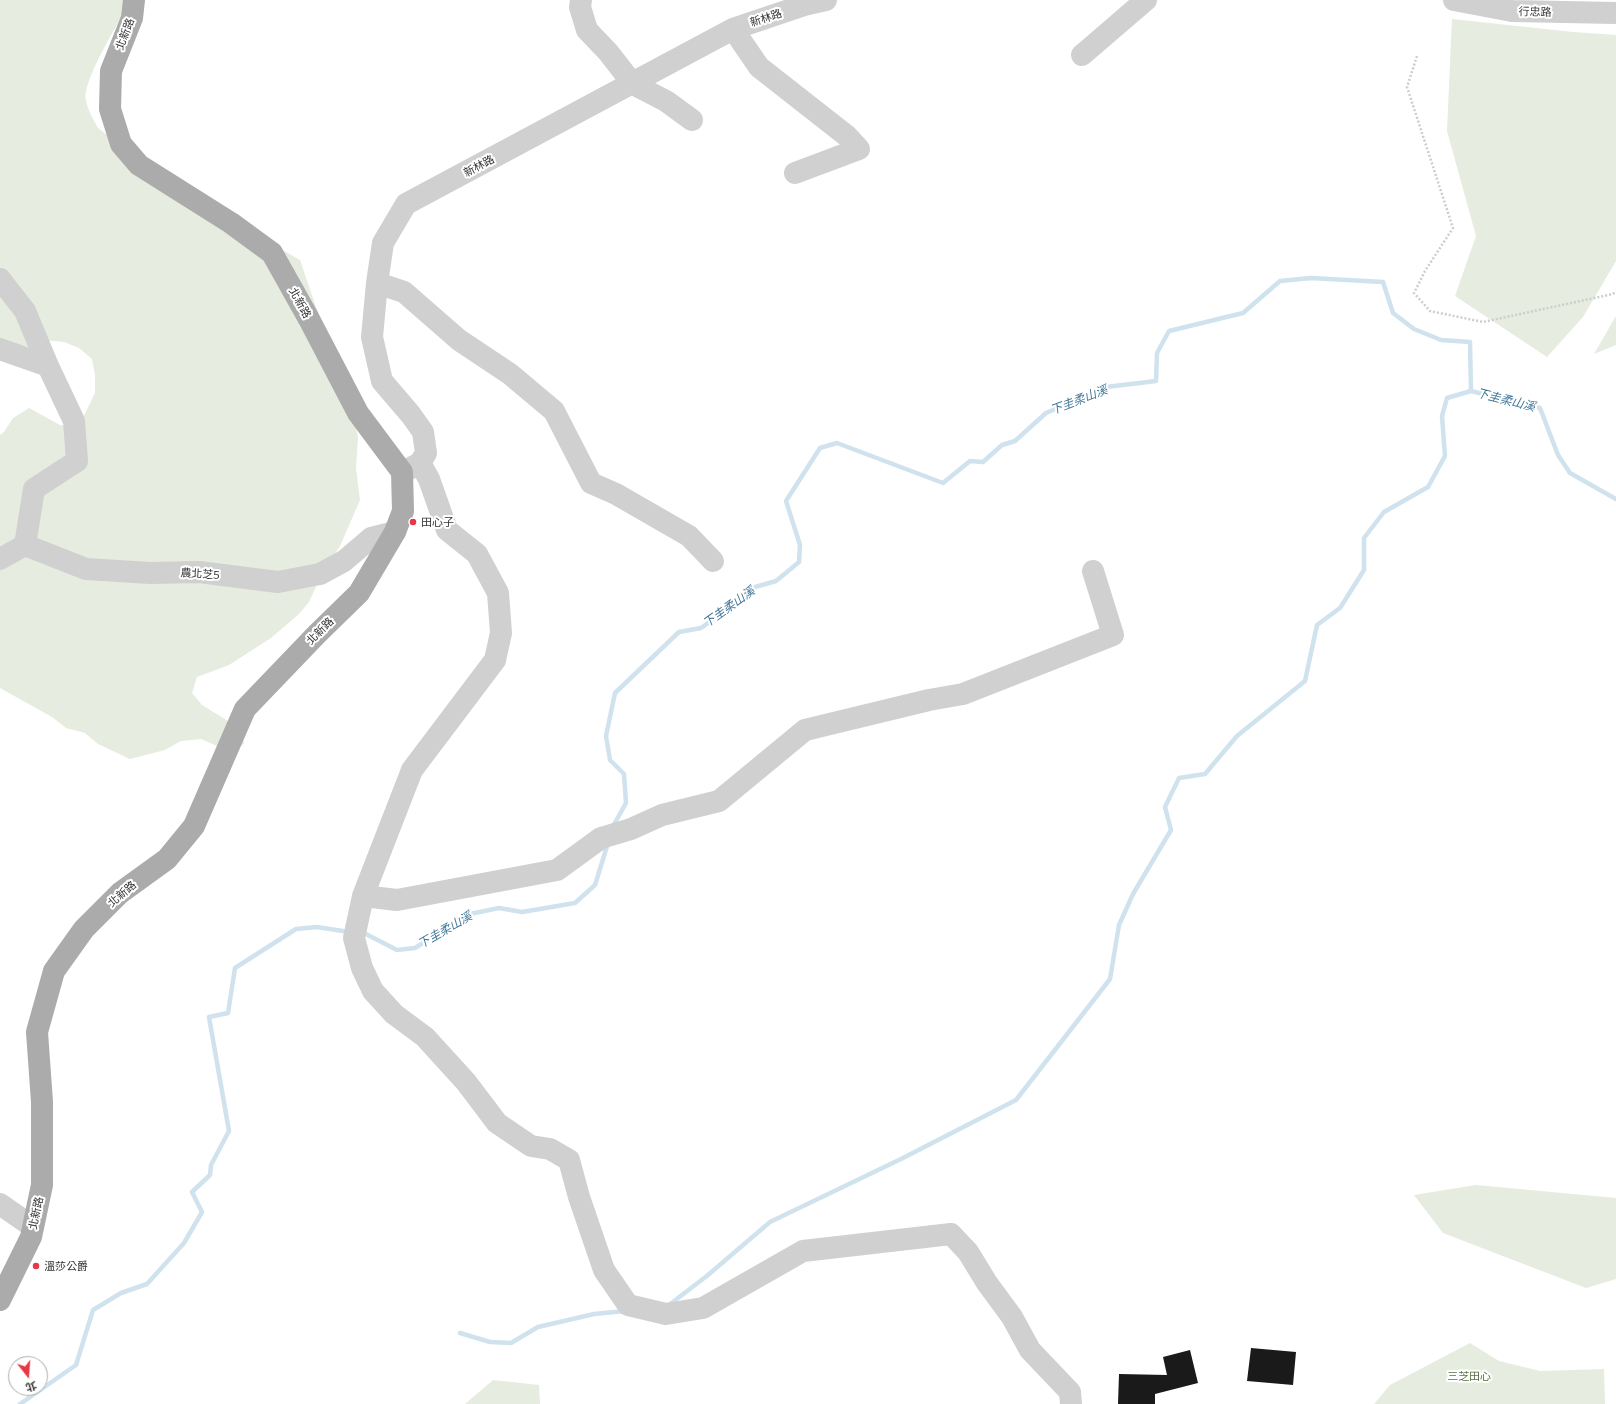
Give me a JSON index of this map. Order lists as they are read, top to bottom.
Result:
{
  "streets": {
    "main road": ["北新路"],
    "street": ["行忠路", "新林路", "農北芝5"]
  },
  "crossings": [
    ["新林路", "北新路"],
    ["北新路", "農北芝5"]
  ],
  "water": ["下圭柔山溪"],
  "parks": ["三芝田心"],
  "places": ["田心子", "溫莎公爵"],
  "north": "bottom"
}
